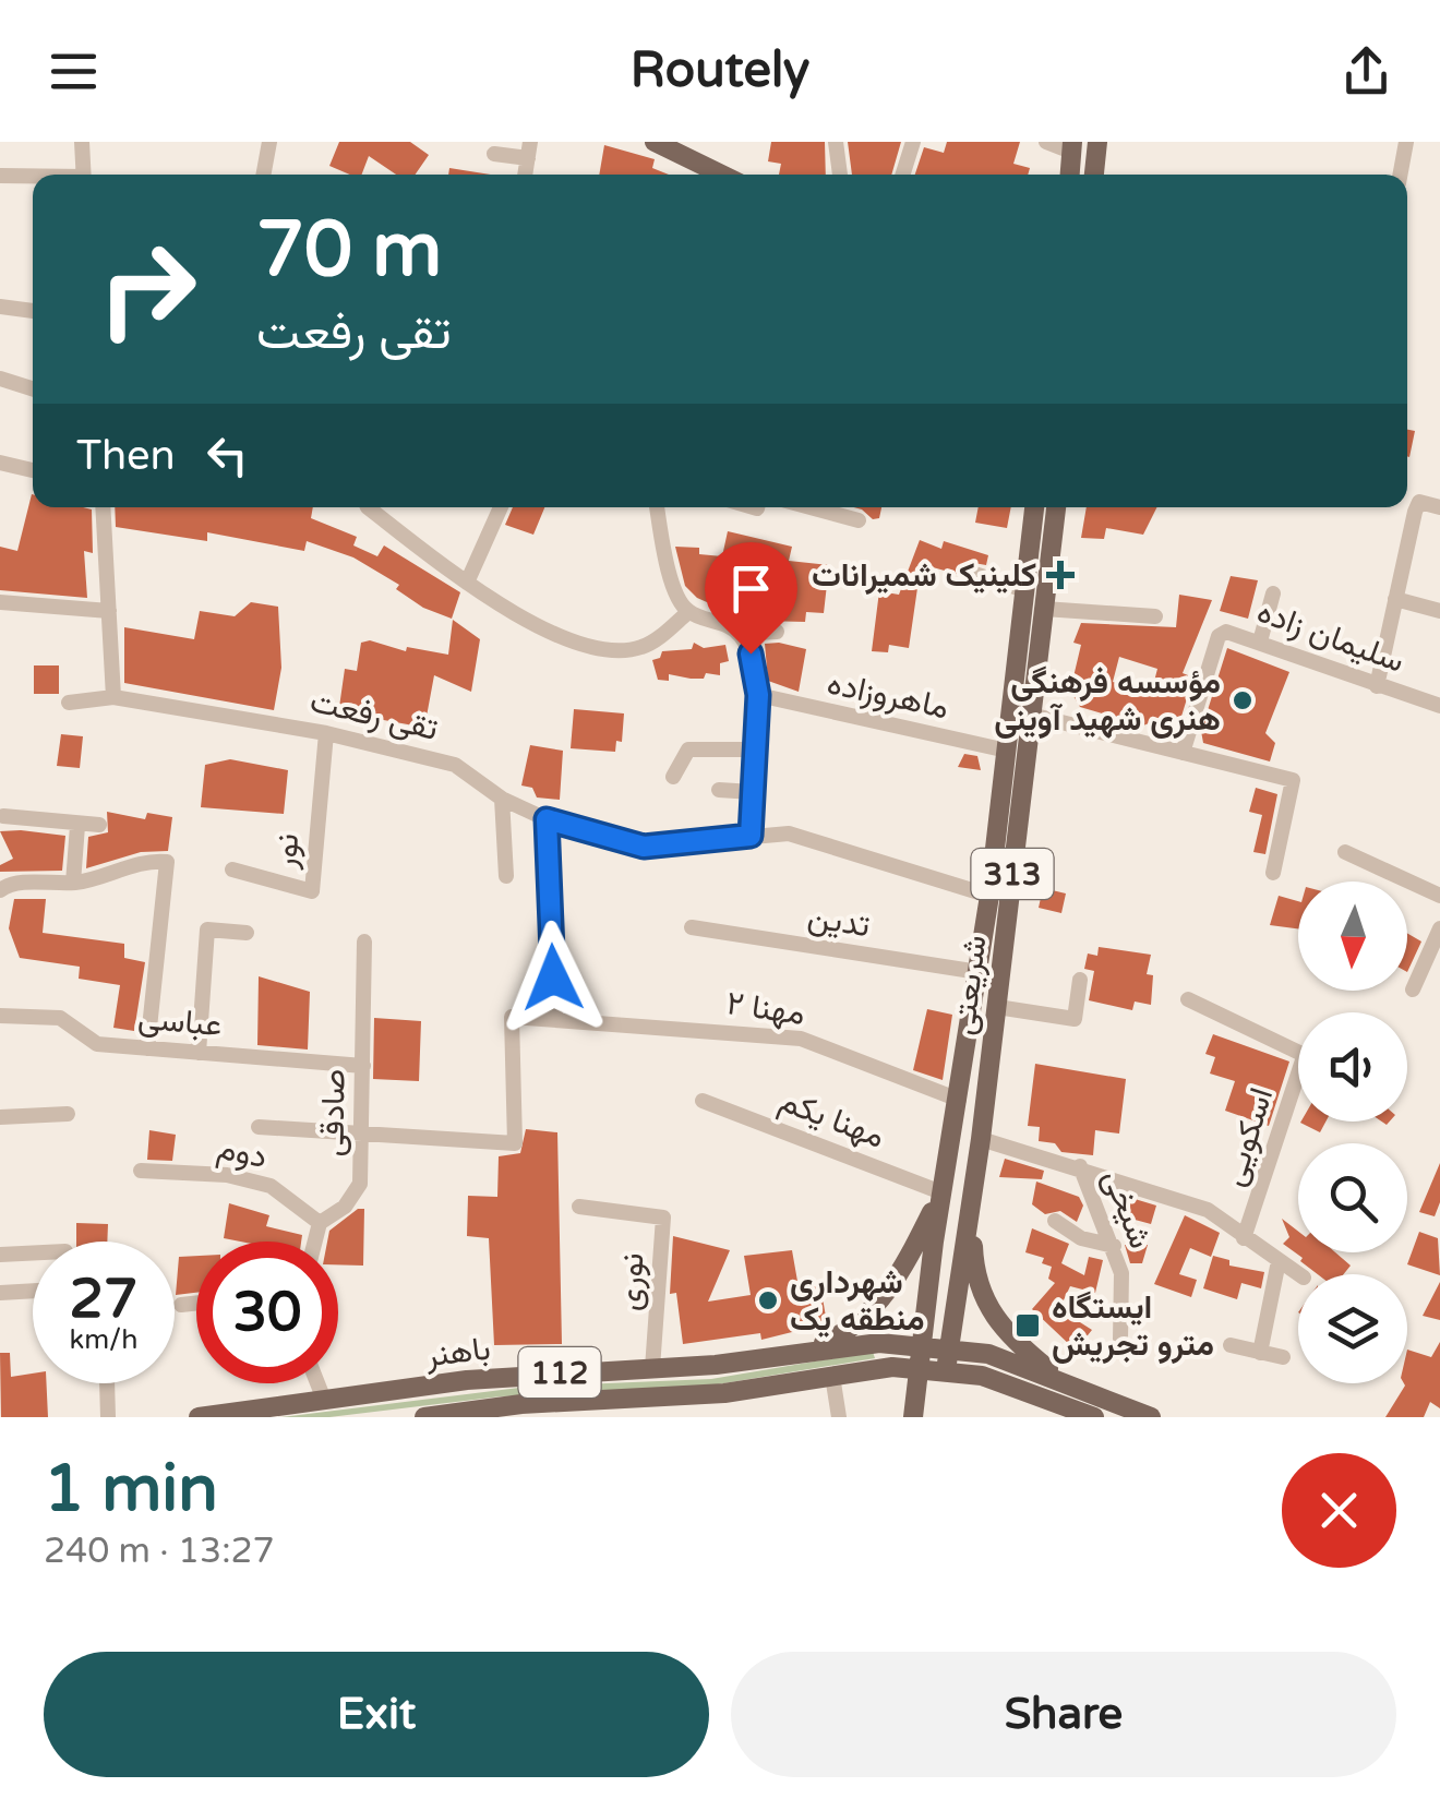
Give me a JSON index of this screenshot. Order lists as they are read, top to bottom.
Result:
{
  "streets": {
    "main road": [
      "313",
      "شریعتی",
      "باهنر",
      "112"
    ],
    "street": [
      "سلیمان زاده",
      "ماهروزاده",
      "تقی رفعت",
      "نور",
      "تدین",
      "مهنا ۲",
      "عباسی",
      "صادقی",
      "مهنا یکم",
      "اسکویی",
      "دوم",
      "شیخی",
      "نوری"
    ]
  },
  "crossings": [
    ["ماهروزاده", "شریعتی"],
    ["تقی رفعت", "نور"],
    ["تقی رفعت", "شریعتی"],
    ["تدین", "شریعتی"],
    ["شریعتی", "مهنا ۲"],
    ["شریعتی", "مهنا یکم"],
    ["شریعتی", "باهنر"],
    ["مهنا ۲", "صادقی"],
    ["عباسی", "صادقی"],
    ["صادقی", "دوم"],
    ["نوری", "باهنر"]
  ],
  "places": {
    "health": ["کلینیک شمیرانات"],
    "other": ["مؤسسه فرهنگی هنری شهید آوینی", "شهرداری منطقه یک"],
    "transit": ["ایستگاه مترو تجریش"]
  },
  "north": "bottom",
  "page": {
    "header": "Routely",
    "turn": ["70 m", "تقی رفعت"],
    "then": "Then",
    "speed": "27 km/h",
    "limit": "30",
    "heading": ["1 min", "240 m · 13:27"],
    "buttons": ["Exit", "Share"]
  }
}
